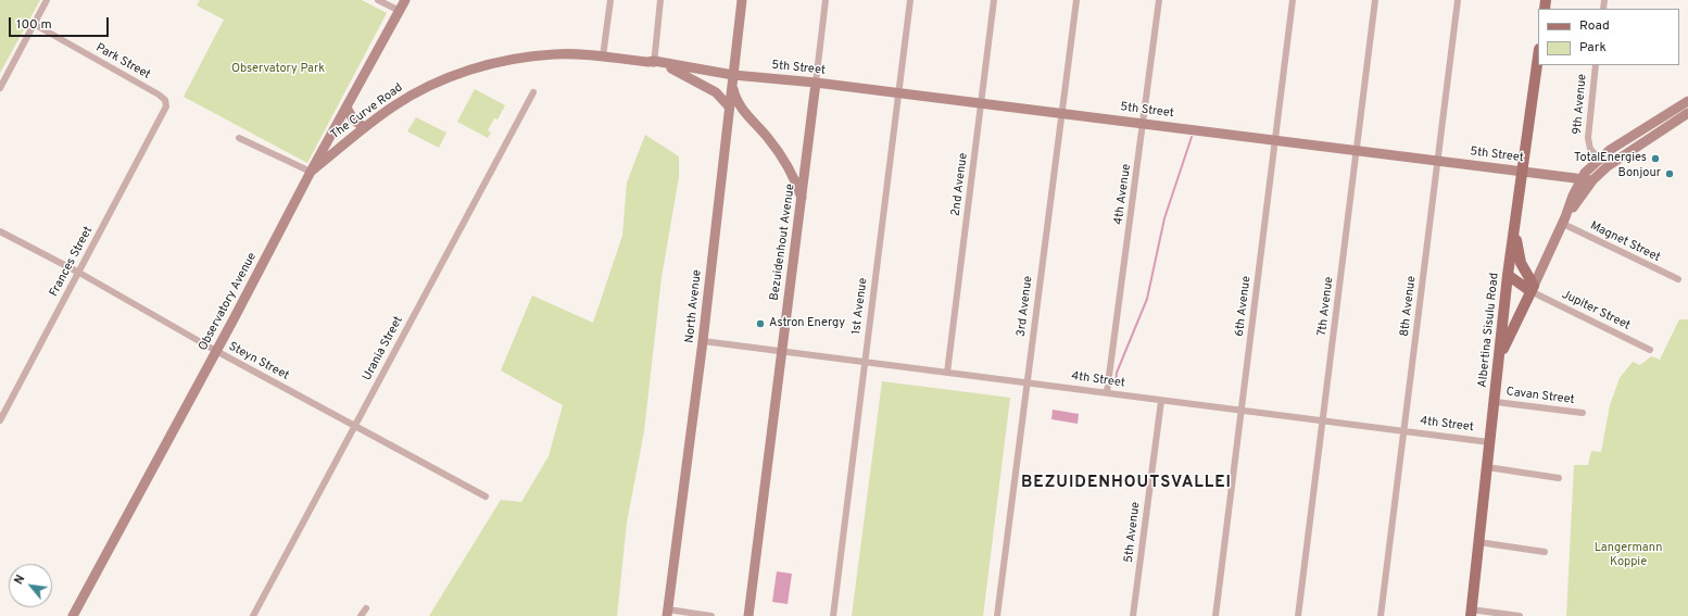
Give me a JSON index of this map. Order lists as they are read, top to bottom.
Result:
{
  "streets": {
    "main road": ["Albertina Sisulu Road"],
    "street": [
      "Park Street",
      "5th Street",
      "9th Avenue",
      "The Curve Road",
      "2nd Avenue",
      "4th Avenue",
      "Bezuidenhout Avenue",
      "Magnet Street",
      "Frances Street",
      "Observatory Avenue",
      "North Avenue",
      "1st Avenue",
      "3rd Avenue",
      "6th Avenue",
      "7th Avenue",
      "8th Avenue",
      "Jupiter Street",
      "Urania Street",
      "Steyn Street",
      "4th Street",
      "Cavan Street",
      "5th Avenue"
    ]
  },
  "crossings": [
    ["Park Street", "Frances Street"],
    ["5th Street", "The Curve Road"],
    ["5th Street", "2nd Avenue"],
    ["5th Street", "4th Avenue"],
    ["5th Street", "Bezuidenhout Avenue"],
    ["5th Street", "North Avenue"],
    ["5th Street", "1st Avenue"],
    ["5th Street", "3rd Avenue"],
    ["5th Street", "6th Avenue"],
    ["5th Street", "7th Avenue"],
    ["5th Street", "8th Avenue"],
    ["5th Street", "Albertina Sisulu Road"],
    ["The Curve Road", "Observatory Avenue"],
    ["2nd Avenue", "4th Street"],
    ["4th Avenue", "4th Street"],
    ["Bezuidenhout Avenue", "4th Street"],
    ["Frances Street", "Steyn Street"],
    ["Observatory Avenue", "Steyn Street"],
    ["North Avenue", "4th Street"],
    ["1st Avenue", "4th Street"],
    ["3rd Avenue", "4th Street"],
    ["6th Avenue", "4th Street"],
    ["7th Avenue", "4th Street"],
    ["8th Avenue", "4th Street"],
    ["Albertina Sisulu Road", "4th Street"],
    ["Albertina Sisulu Road", "Cavan Street"],
    ["Urania Street", "Steyn Street"],
    ["4th Street", "5th Avenue"]
  ],
  "districts": ["BEZUIDENHOUTSVALLEI"],
  "parks": ["Observatory Park", "Langermann Koppie"],
  "places": ["TotalEnergies", "Bonjour", "Astron Energy"],
  "legend": ["Road", "Park"],
  "scale_bar": "100 m",
  "north": "top left"
}
